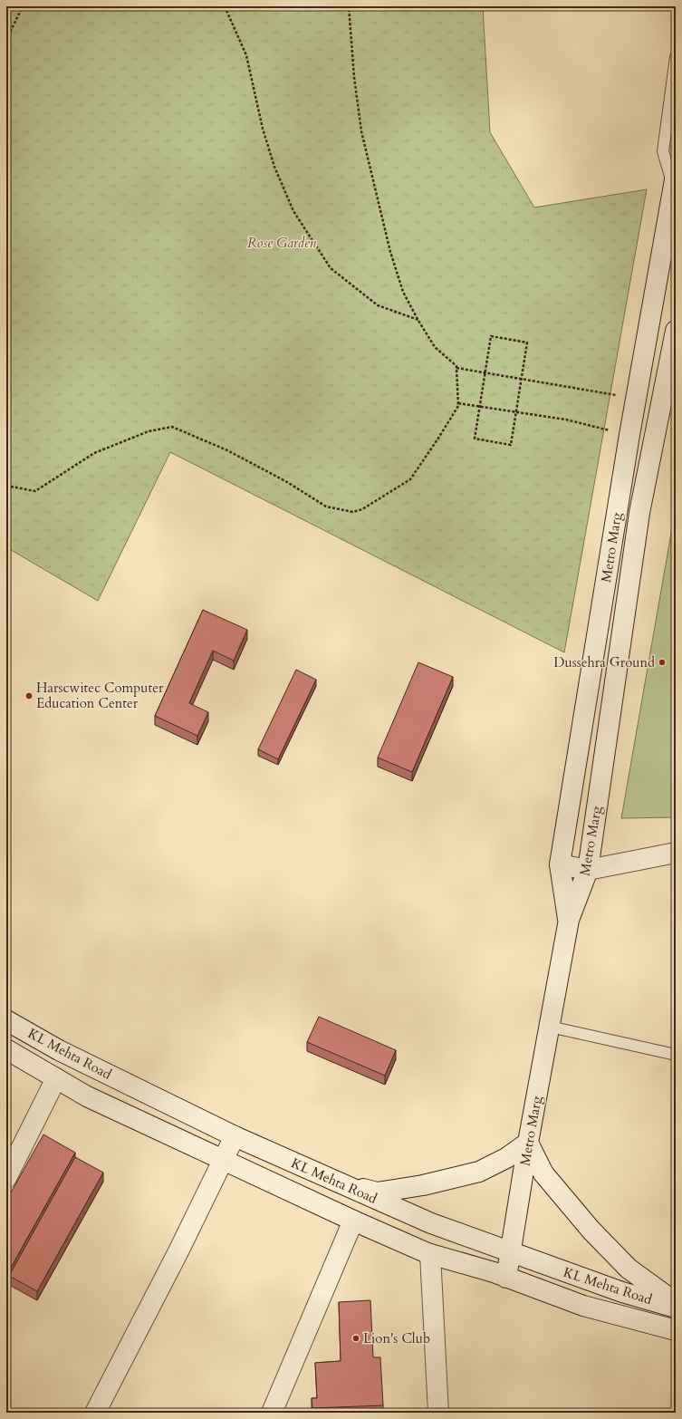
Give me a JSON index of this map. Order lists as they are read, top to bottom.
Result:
{
  "streets": {
    "street": ["Metro Marg", "KL Mehta Road"]
  },
  "crossings": [
    ["Metro Marg", "KL Mehta Road"]
  ],
  "parks": ["Rose Garden"],
  "places": ["Dussehra Ground", "Harscwitec Computer Education Center", "Lion's Club"]
}
